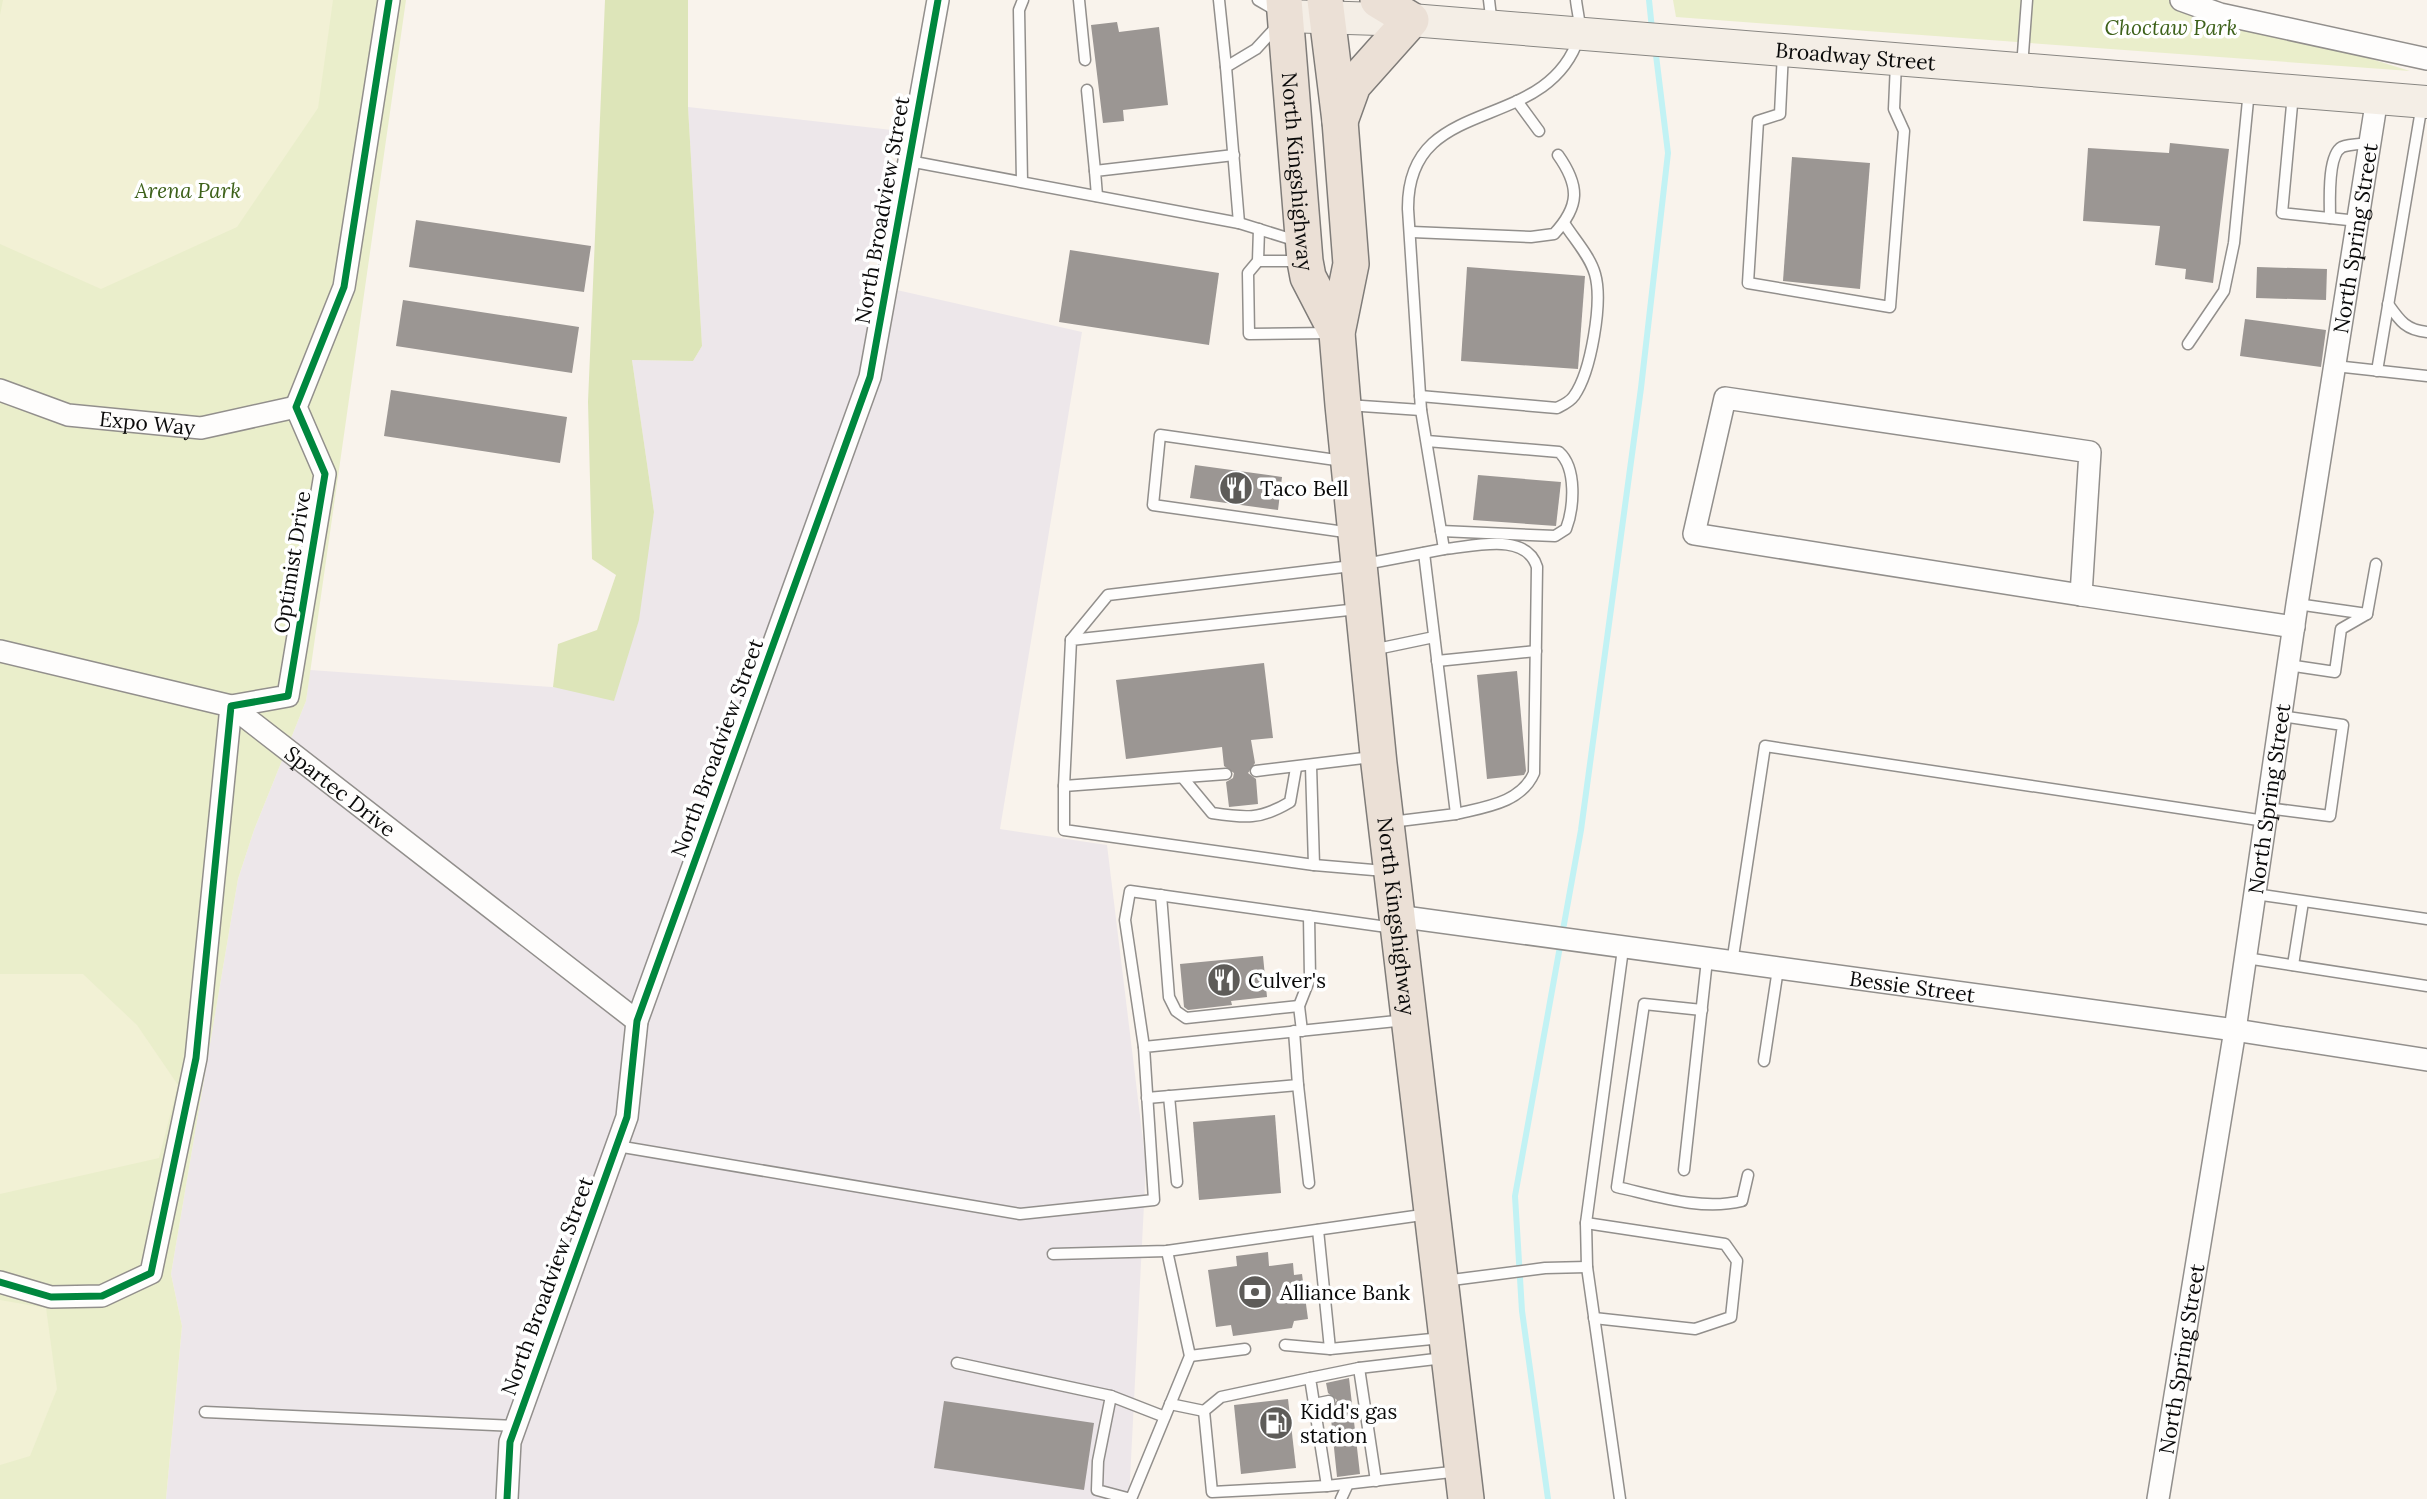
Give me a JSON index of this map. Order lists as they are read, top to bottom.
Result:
{
  "streets": {
    "main road": ["Broadway Street", "North Kingshighway"],
    "street": [
      "North Broadview Street",
      "North Spring Street",
      "Expo Way",
      "Optimist Drive",
      "Spartec Drive",
      "Bessie Street"
    ]
  },
  "crossings": [
    ["Broadway Street", "North Kingshighway"],
    ["Broadway Street", "North Spring Street"],
    ["North Kingshighway", "Bessie Street"],
    ["North Broadview Street", "Spartec Drive"],
    ["North Spring Street", "Bessie Street"],
    ["Expo Way", "Optimist Drive"],
    ["Optimist Drive", "Spartec Drive"]
  ],
  "parks": ["Choctaw Park", "Arena Park"],
  "places": {
    "restaurant": ["Taco Bell", "Culver's"],
    "bank": ["Alliance Bank"],
    "fuel station": ["Kidd's gas station"]
  }
}
